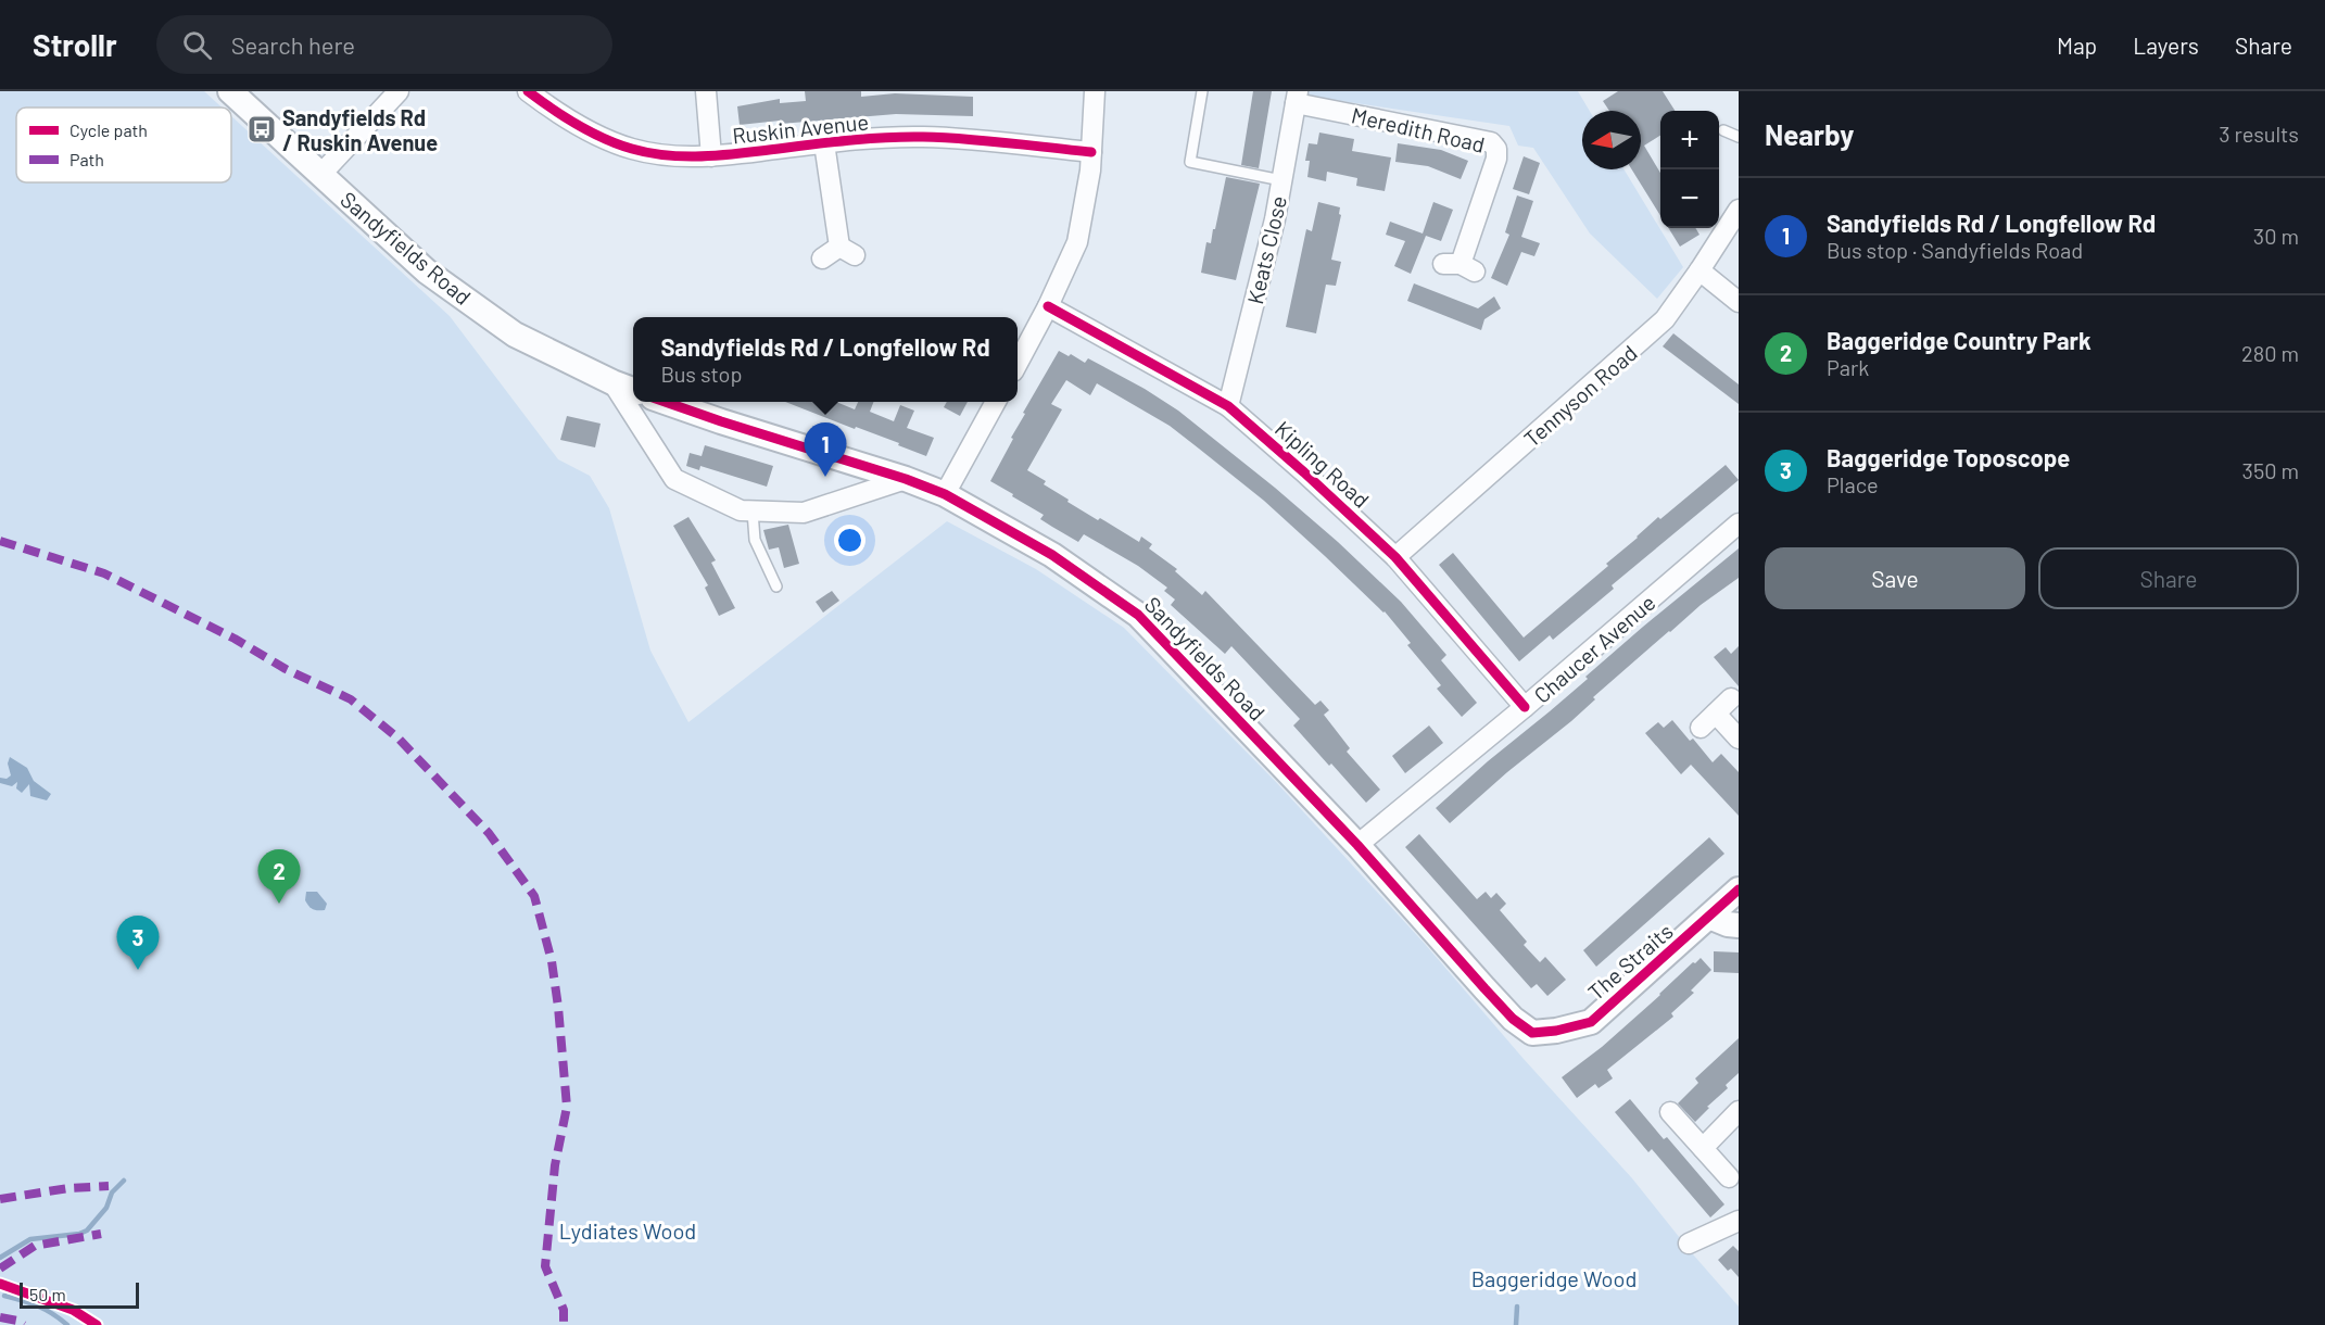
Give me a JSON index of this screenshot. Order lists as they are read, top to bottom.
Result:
{
  "streets": {
    "street": [
      "Ruskin Avenue",
      "Meredith Road",
      "Sandyfields Road",
      "Keats Close",
      "Tennyson Road",
      "Kipling Road",
      "Chaucer Avenue",
      "The Straits"
    ]
  },
  "crossings": [
    ["Meredith Road", "Keats Close"],
    ["Sandyfields Road", "Chaucer Avenue"],
    ["Sandyfields Road", "The Straits"],
    ["Keats Close", "Kipling Road"],
    ["Tennyson Road", "Kipling Road"],
    ["Kipling Road", "Chaucer Avenue"]
  ],
  "parks": ["Lydiates Wood", "Baggeridge Wood"],
  "places": {
    "bus stop": ["Sandyfields Rd / Ruskin Avenue"]
  },
  "legend": ["Cycle path", "Path"],
  "scale_bar": "50 m",
  "north": "left",
  "page": {
    "header": "Strollr",
    "search": "Search here",
    "nav": ["Map", "Layers", "Share"],
    "heading": ["Nearby", "3 results"],
    "map_buttons": ["+", "−"],
    "list": [
      {
        "mark": "1",
        "name": "Sandyfields Rd / Longfellow Rd",
        "note": "Bus stop · Sandyfields Road",
        "value": "30 m"
      },
      {
        "mark": "2",
        "name": "Baggeridge Country Park",
        "note": "Park",
        "value": "280 m"
      },
      {
        "mark": "3",
        "name": "Baggeridge Toposcope",
        "note": "Place",
        "value": "350 m"
      }
    ],
    "popup": ["Sandyfields Rd / Longfellow Rd", "Bus stop"],
    "pins": ["1", "2", "3"],
    "buttons": ["Save", "Share"],
    "scale": "50 m"
  }
}
